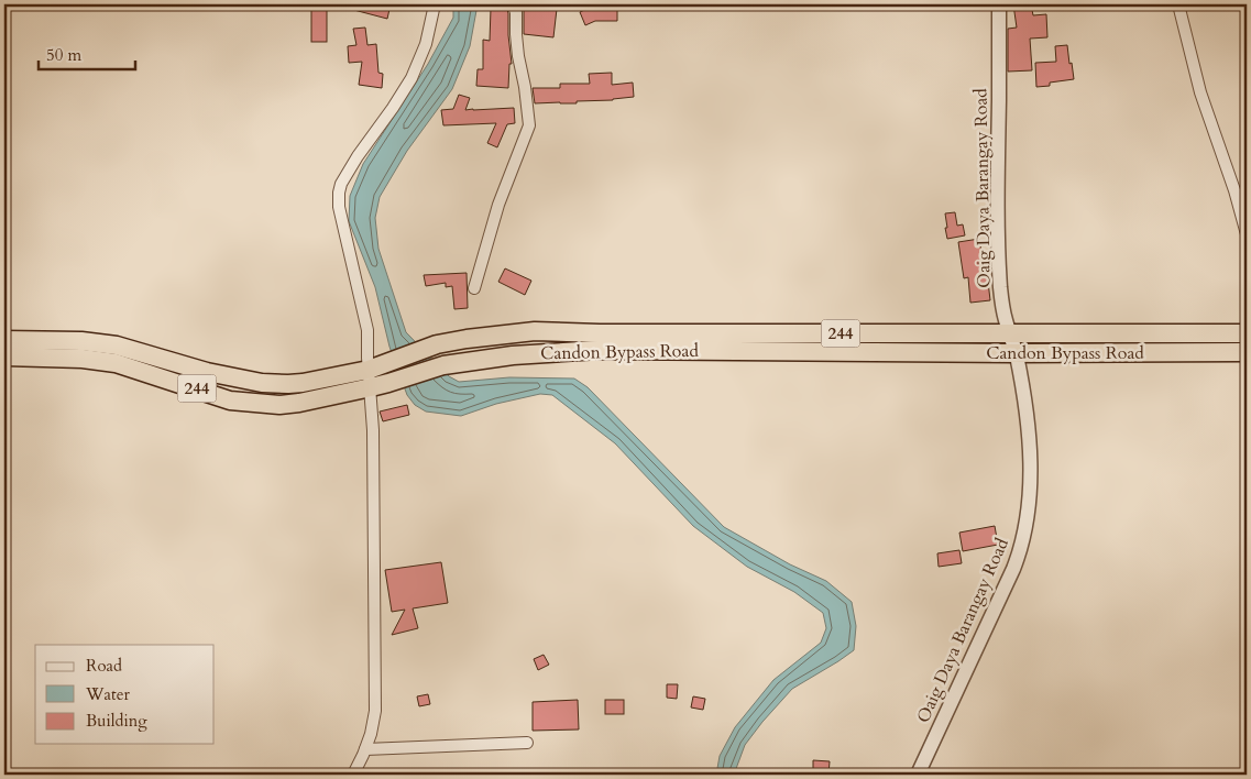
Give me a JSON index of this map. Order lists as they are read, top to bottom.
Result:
{
  "streets": {
    "highway": ["244", "Candon Bypass Road"],
    "street": ["Oaig Daya Barangay Road"]
  },
  "crossings": [
    ["Oaig Daya Barangay Road", "Candon Bypass Road"]
  ],
  "legend": ["Road", "Water", "Building"],
  "scale_bar": "50 m"
}
